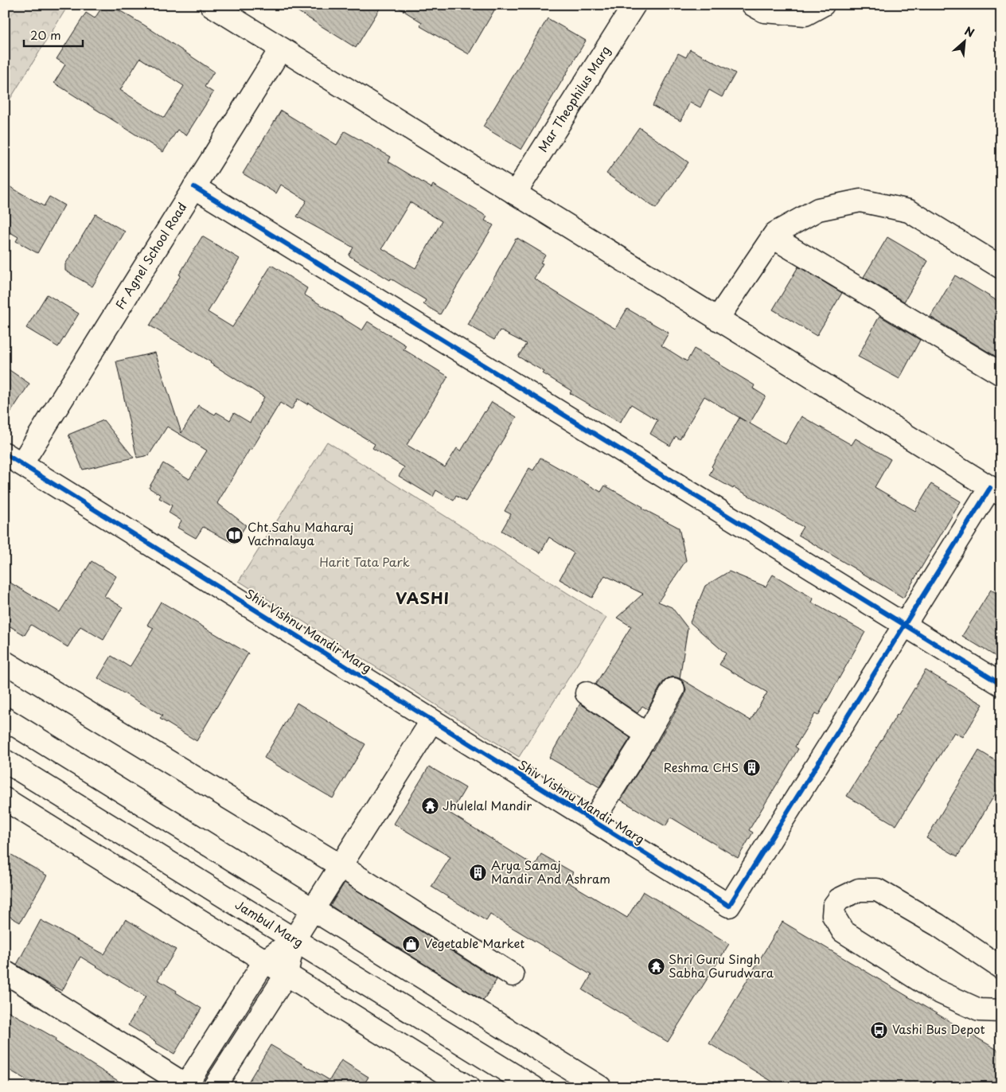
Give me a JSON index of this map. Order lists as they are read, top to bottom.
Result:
{
  "streets": {
    "street": [
      "Mar Theophilus Marg",
      "Fr Agnel School Road",
      "Shiv Vishnu Mandir Marg",
      "Jambul Marg"
    ]
  },
  "crossings": [
    ["Fr Agnel School Road", "Shiv Vishnu Mandir Marg"]
  ],
  "districts": ["VASHI"],
  "parks": ["Harit Tata Park"],
  "places": {
    "library": ["Cht.Sahu Maharaj Vachnalaya"],
    "building": ["Reshma CHS", "Arya Samaj Mandir And Ashram"],
    "temple": ["Jhulelal Mandir", "Shri Guru Singh Sabha Gurudwara"],
    "shop": ["Vegetable Market"],
    "bus stop": ["Vashi Bus Depot"]
  },
  "scale_bar": "20 m",
  "north": "top right"
}
